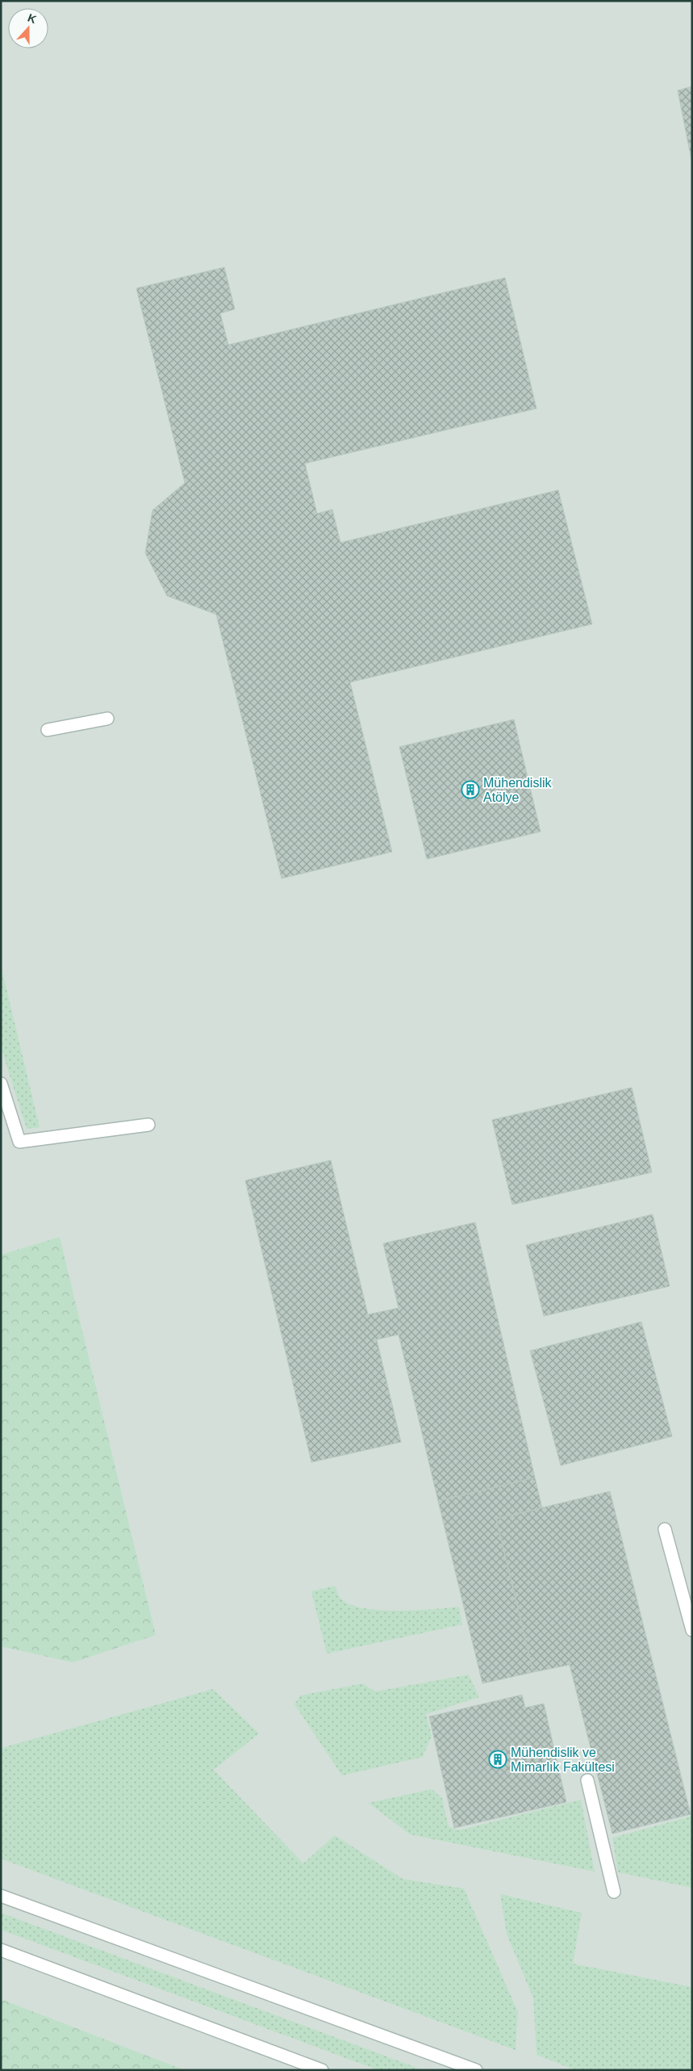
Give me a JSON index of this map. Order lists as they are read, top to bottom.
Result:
{
  "places": {
    "building": ["Mühendislik Atölye", "Mühendislik ve Mimarlık Fakültesi"]
  },
  "north": "top"
}
